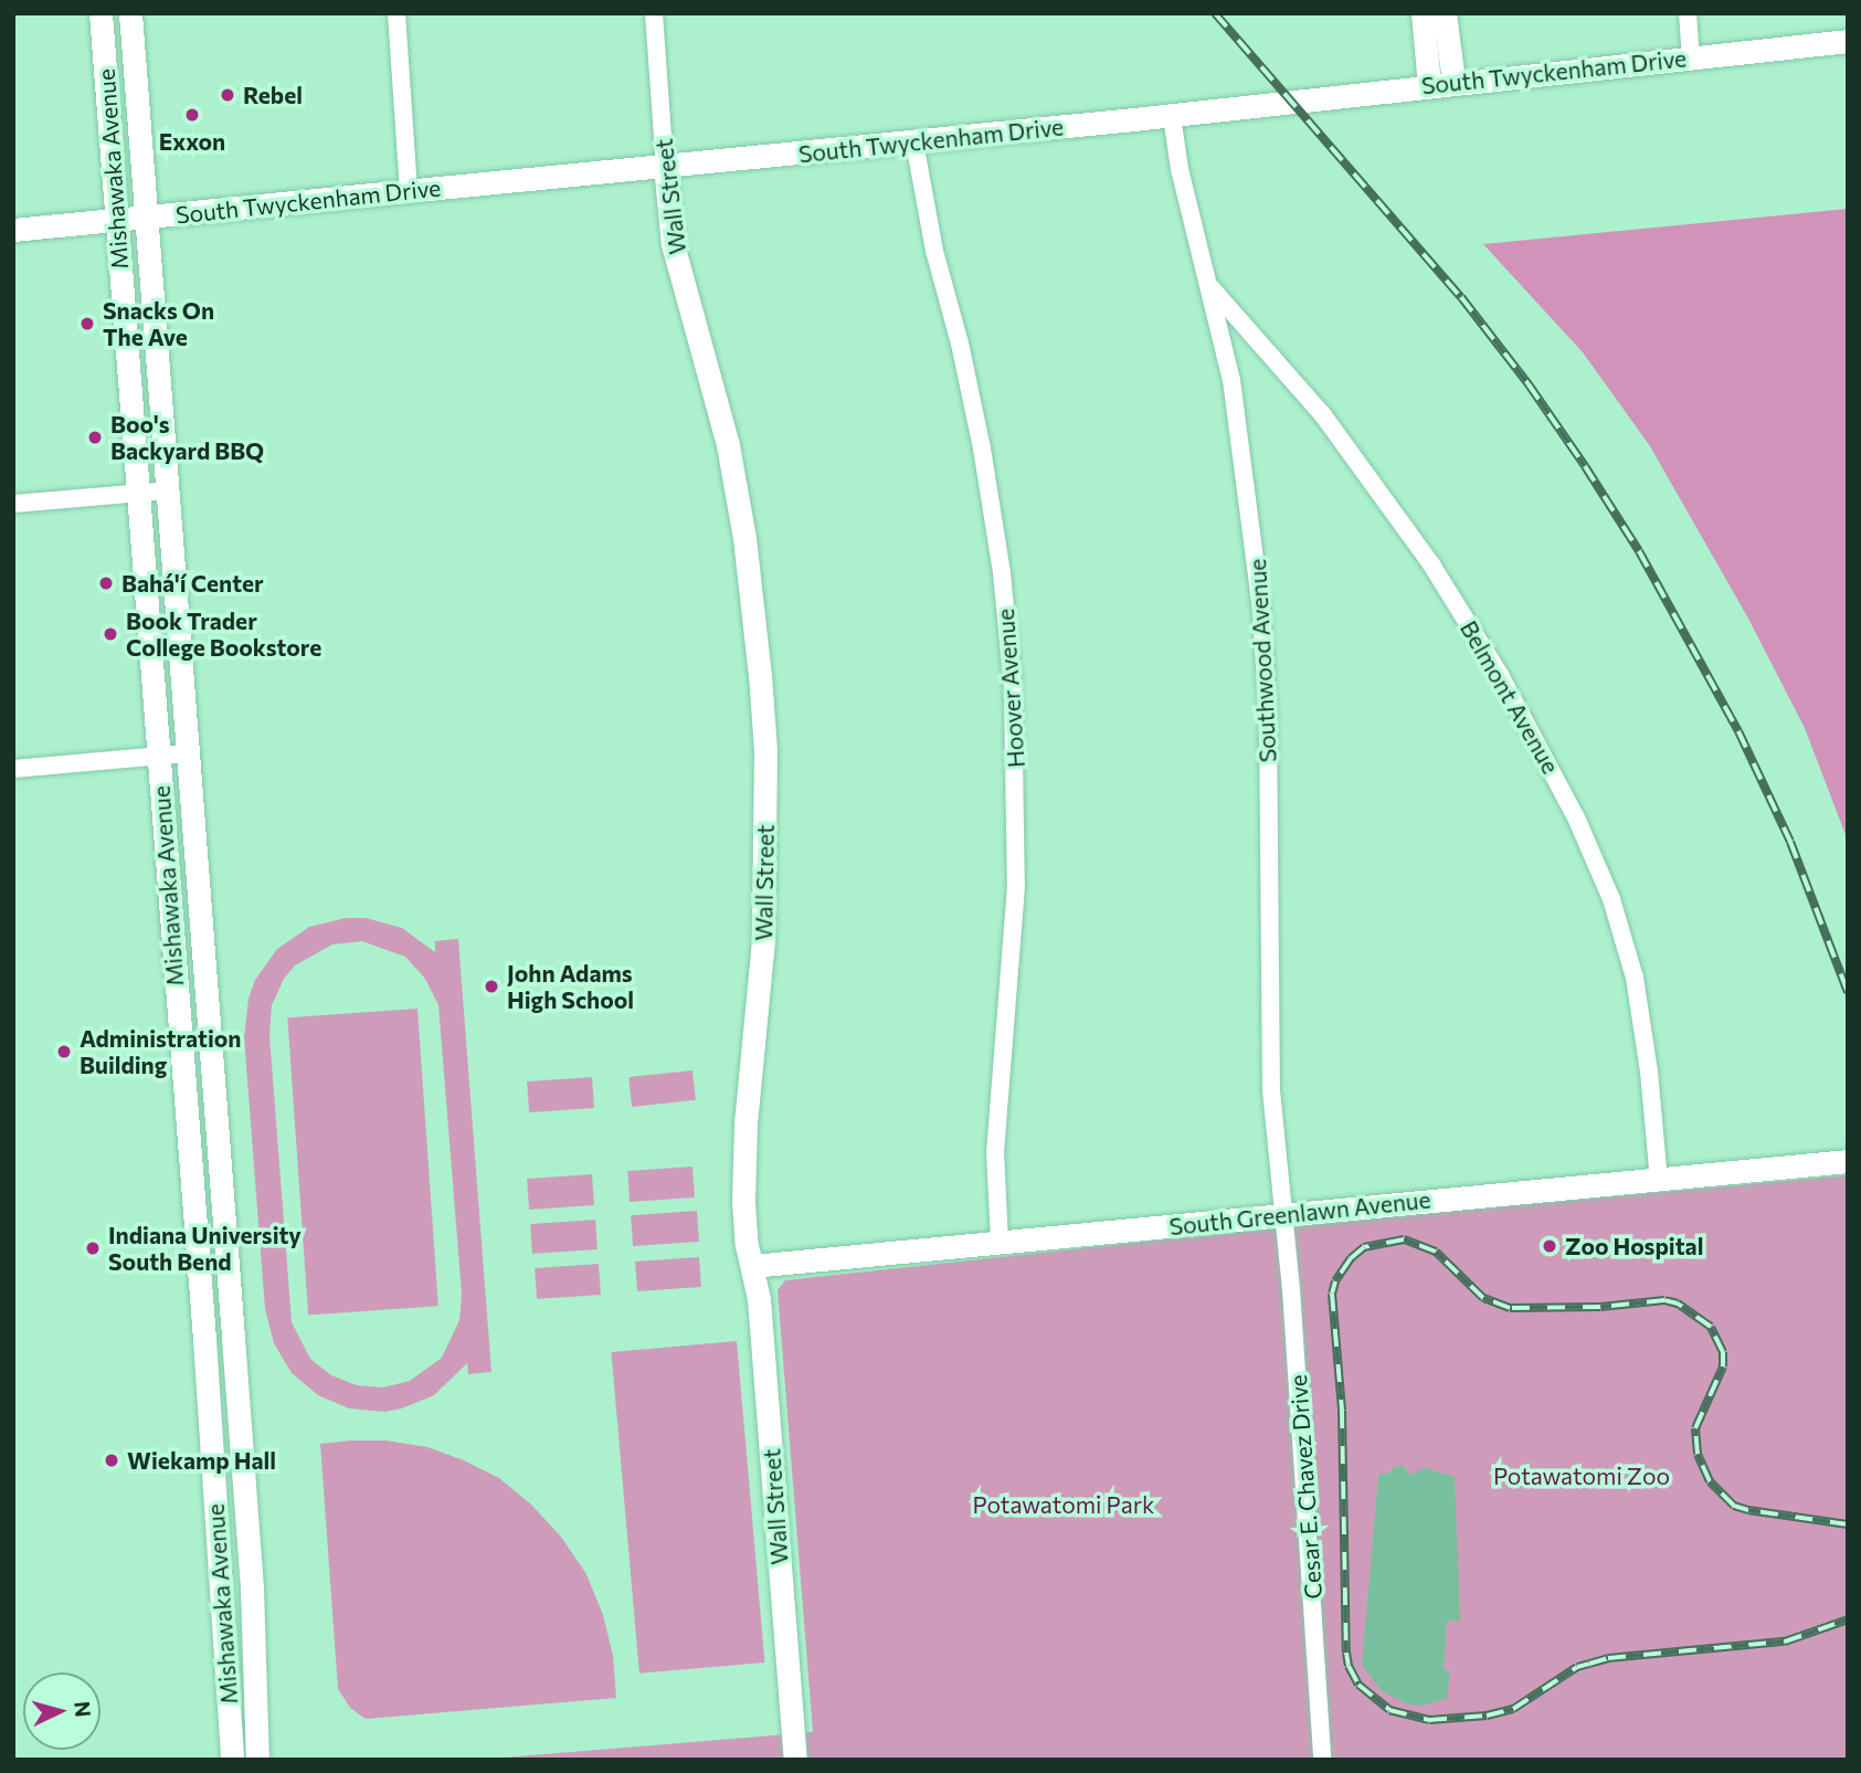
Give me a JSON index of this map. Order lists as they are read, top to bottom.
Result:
{
  "streets": {
    "street": [
      "South Twyckenham Drive",
      "Mishawaka Avenue",
      "Wall Street",
      "Southwood Avenue",
      "Hoover Avenue",
      "Belmont Avenue",
      "South Greenlawn Avenue",
      "Cesar E. Chavez Drive"
    ]
  },
  "crossings": [
    ["South Twyckenham Drive", "Mishawaka Avenue"],
    ["South Twyckenham Drive", "Wall Street"],
    ["South Twyckenham Drive", "Southwood Avenue"],
    ["South Twyckenham Drive", "Hoover Avenue"],
    ["Wall Street", "South Greenlawn Avenue"],
    ["Southwood Avenue", "Belmont Avenue"],
    ["Southwood Avenue", "South Greenlawn Avenue"],
    ["Southwood Avenue", "Cesar E. Chavez Drive"],
    ["Hoover Avenue", "South Greenlawn Avenue"],
    ["Belmont Avenue", "South Greenlawn Avenue"],
    ["South Greenlawn Avenue", "Cesar E. Chavez Drive"]
  ],
  "parks": ["Potawatomi Zoo", "Potawatomi Park"],
  "places": [
    "Rebel",
    "Exxon",
    "Snacks On The Ave",
    "Boo's Backyard BBQ",
    "Bahá'í Center",
    "Book Trader College Bookstore",
    "John Adams High School",
    "Administration Building",
    "Zoo Hospital",
    "Indiana University South Bend",
    "Wiekamp Hall"
  ],
  "north": "right"
}
